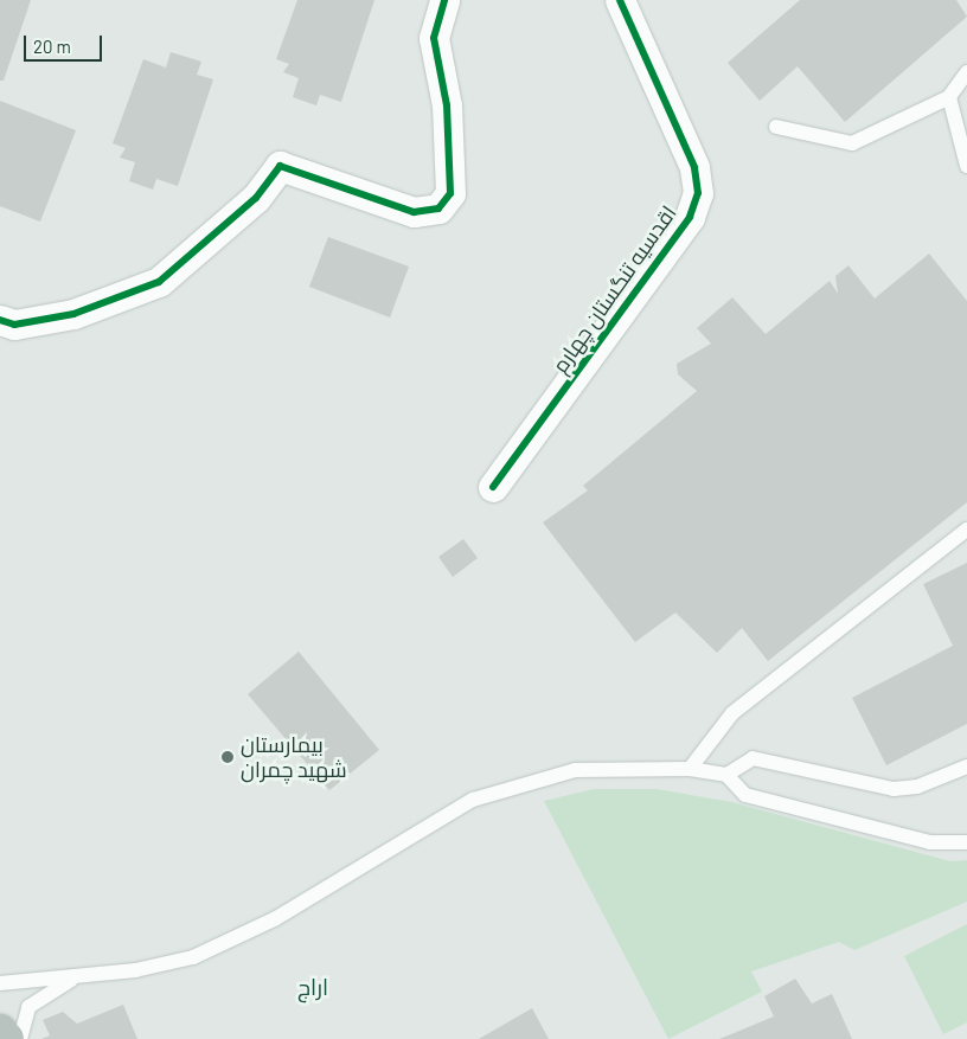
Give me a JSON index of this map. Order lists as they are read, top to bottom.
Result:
{
  "streets": {
    "street": ["اقدسیه تنگستان چهارم"]
  },
  "districts": ["اراج"],
  "places": ["بیمارستان شهید چمران"],
  "scale_bar": "20 m"
}
